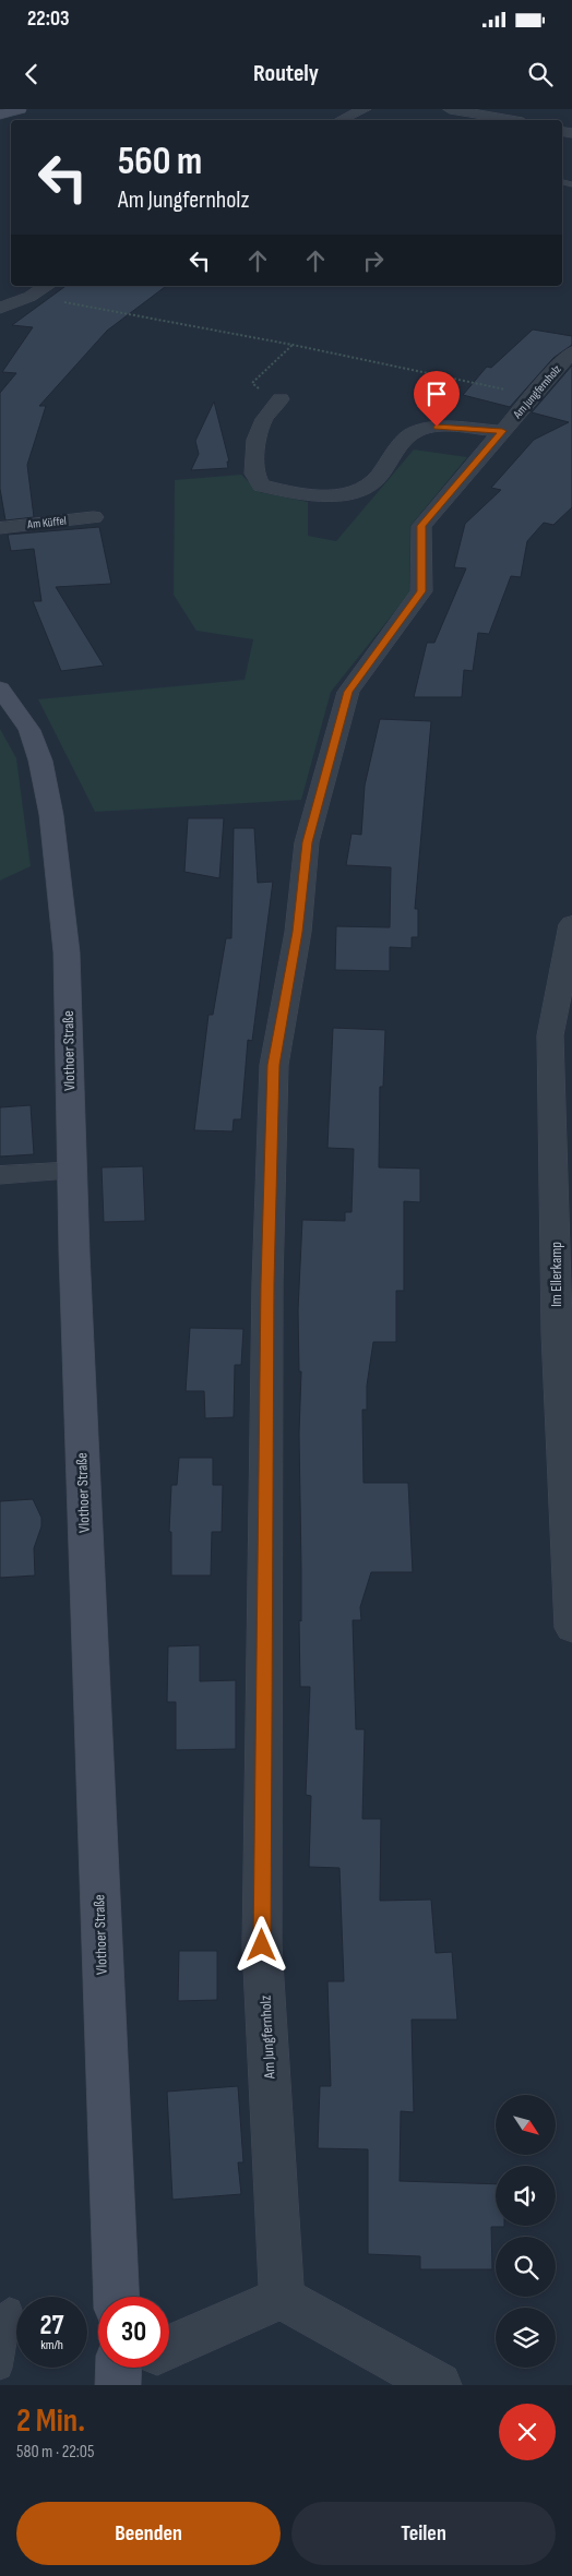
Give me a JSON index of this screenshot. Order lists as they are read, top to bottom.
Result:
{
  "streets": {
    "street": [
      "Am Jungfernholz",
      "Am Küffel",
      "Vlothoer Straße",
      "Im Ellerkamp"
    ]
  },
  "north": "bottom right",
  "page": {
    "status": "22:03",
    "header": "Routely",
    "turn": ["560 m", "Am Jungfernholz"],
    "speed": "27 km/h",
    "limit": "30",
    "heading": ["2 Min.", "580 m · 22:05"],
    "buttons": ["Beenden", "Teilen"]
  }
}
